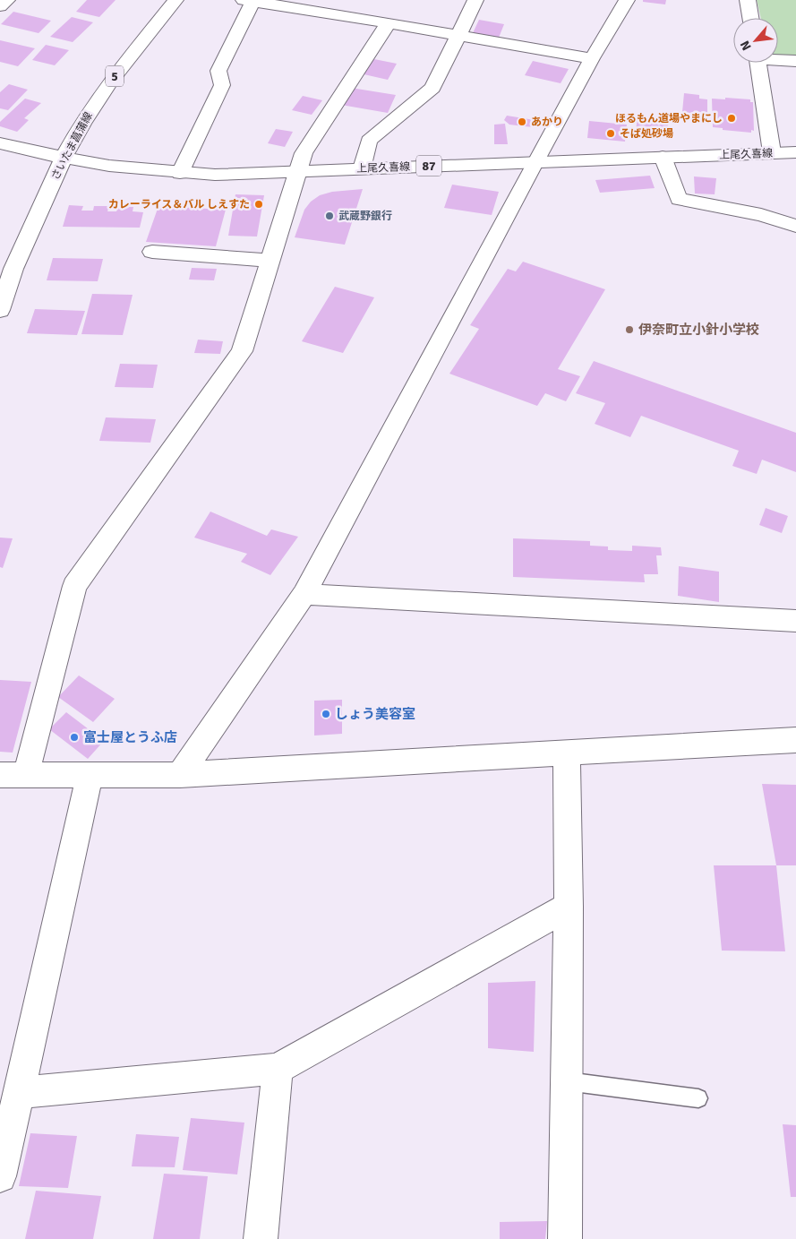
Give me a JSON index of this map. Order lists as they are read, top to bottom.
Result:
{
  "streets": {
    "street": [
      "5",
      "さいたま菖蒲線",
      "上尾久喜線",
      "87"
    ]
  },
  "crossings": [
    ["さいたま菖蒲線", "上尾久喜線"]
  ],
  "places": [
    "ほるもん道場やまにし",
    "あかり",
    "そば処砂場",
    "カレーライス＆バル しえすた",
    "武蔵野銀行",
    "伊奈町立小針小学校",
    "しょう美容室",
    "富士屋とうふ店"
  ],
  "north": "bottom left"
}
